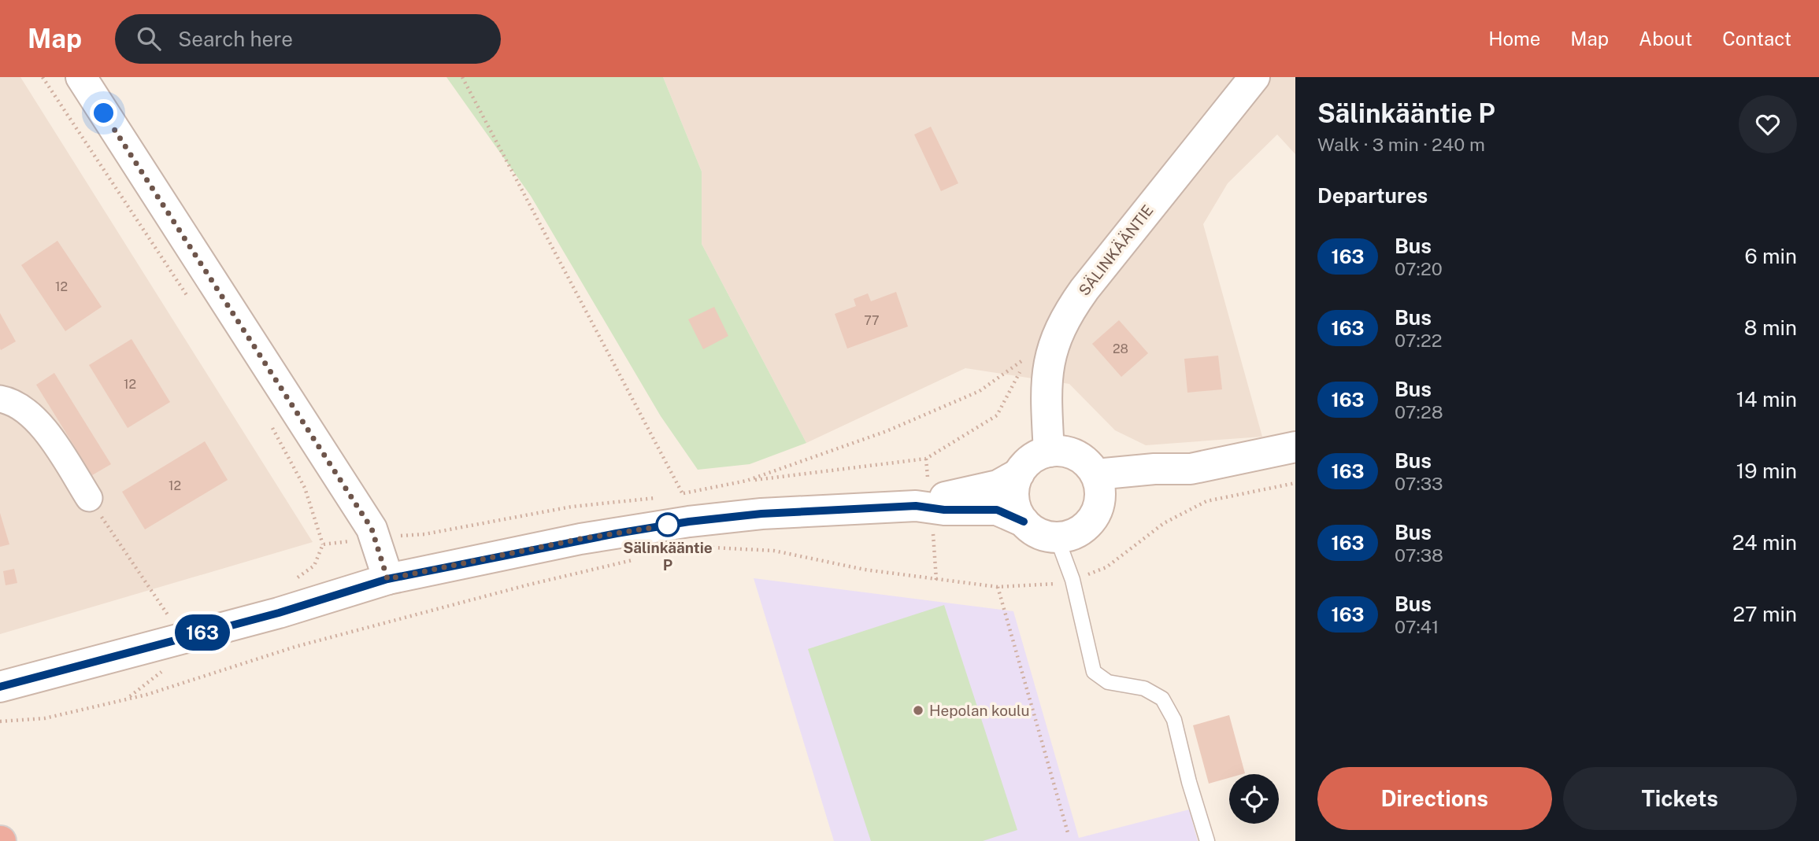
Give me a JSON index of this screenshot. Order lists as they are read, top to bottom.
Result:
{
  "streets": {
    "main road": ["SÄLINKÄÄNTIE"]
  },
  "places": ["Sälinkääntie P", "Hepolan koulu"],
  "lines": ["bus line 163"],
  "house_numbers": [
    "12",
    "77",
    "28",
    "12",
    "12"
  ],
  "page": {
    "header": "Map",
    "search": "Search here",
    "nav": [
      "Home",
      "Map",
      "About",
      "Contact"
    ],
    "on_map": "163",
    "heading": [
      ["Sälinkääntie P", "Walk · 3 min · 240 m"],
      "Departures"
    ],
    "list": [
      {
        "mark": "163",
        "name": "Bus",
        "note": "07:20",
        "value": "6 min"
      },
      {
        "mark": "163",
        "name": "Bus",
        "note": "07:22",
        "value": "8 min"
      },
      {
        "mark": "163",
        "name": "Bus",
        "note": "07:28",
        "value": "14 min"
      },
      {
        "mark": "163",
        "name": "Bus",
        "note": "07:33",
        "value": "19 min"
      },
      {
        "mark": "163",
        "name": "Bus",
        "note": "07:38",
        "value": "24 min"
      },
      {
        "mark": "163",
        "name": "Bus",
        "note": "07:41",
        "value": "27 min"
      }
    ],
    "buttons": ["Directions", "Tickets"]
  }
}
